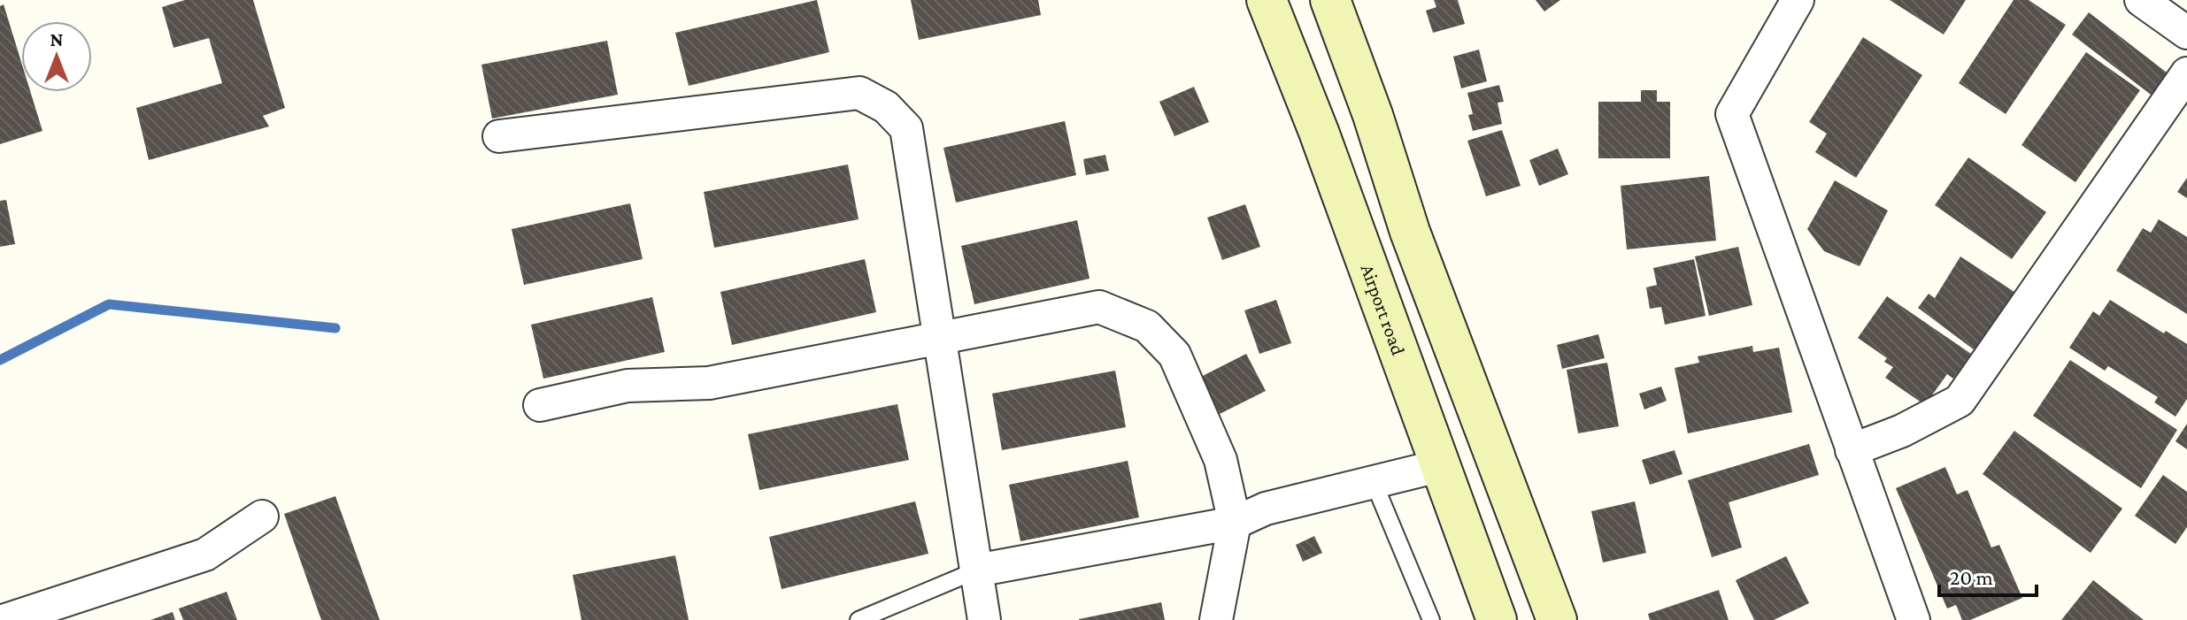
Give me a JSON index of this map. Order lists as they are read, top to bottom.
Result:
{
  "streets": {
    "main road": ["Airport road"]
  },
  "scale_bar": "20 m",
  "north": "top"
}
